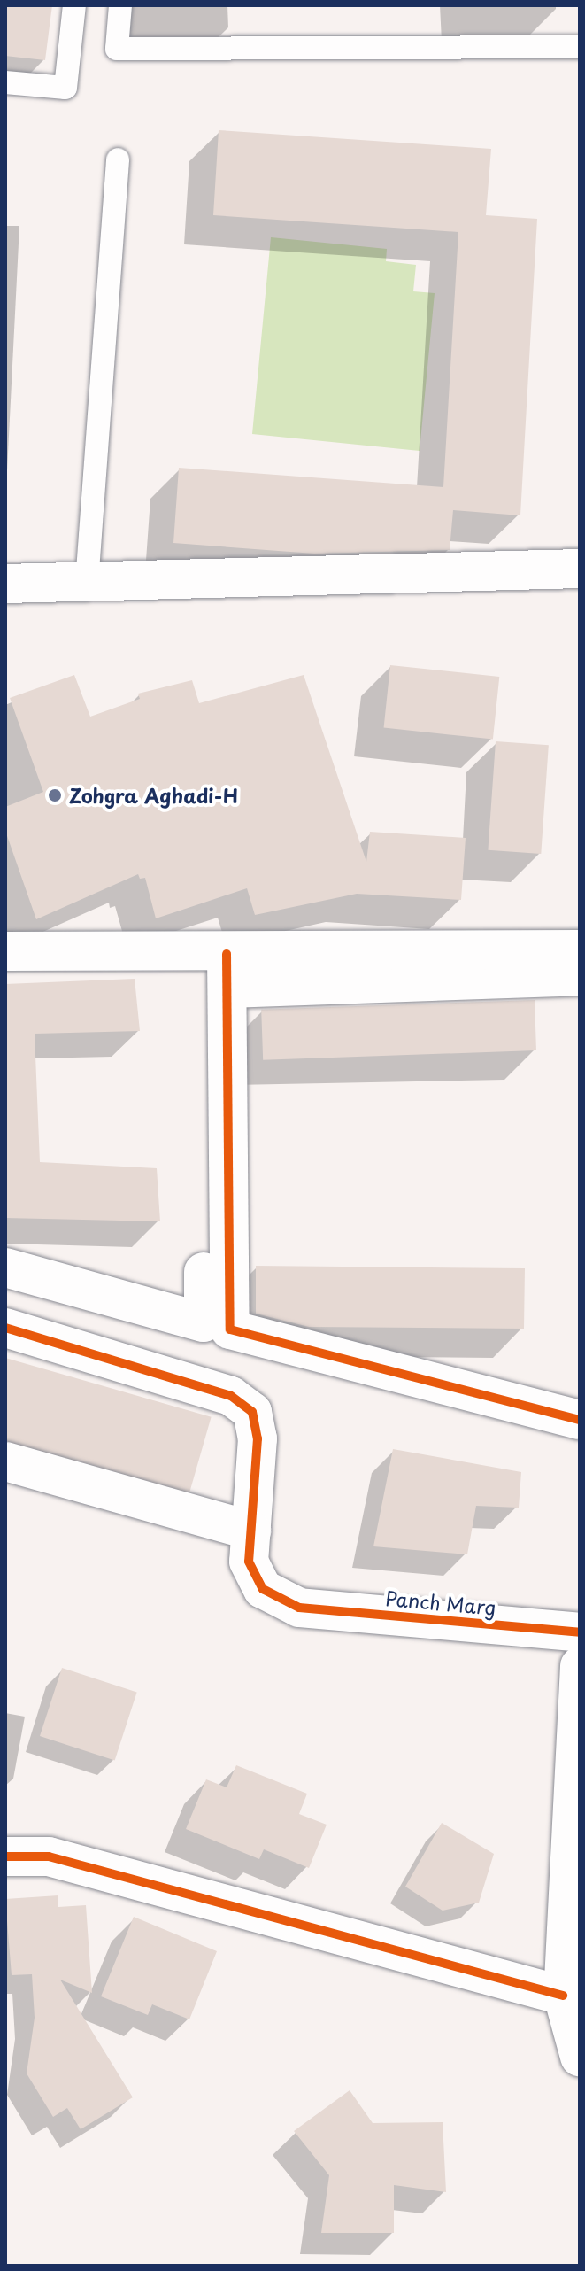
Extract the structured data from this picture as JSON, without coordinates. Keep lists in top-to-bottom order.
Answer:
{
  "streets": {
    "street": ["Panch Marg"]
  },
  "places": ["Zohgra Aghadi-H"]
}
